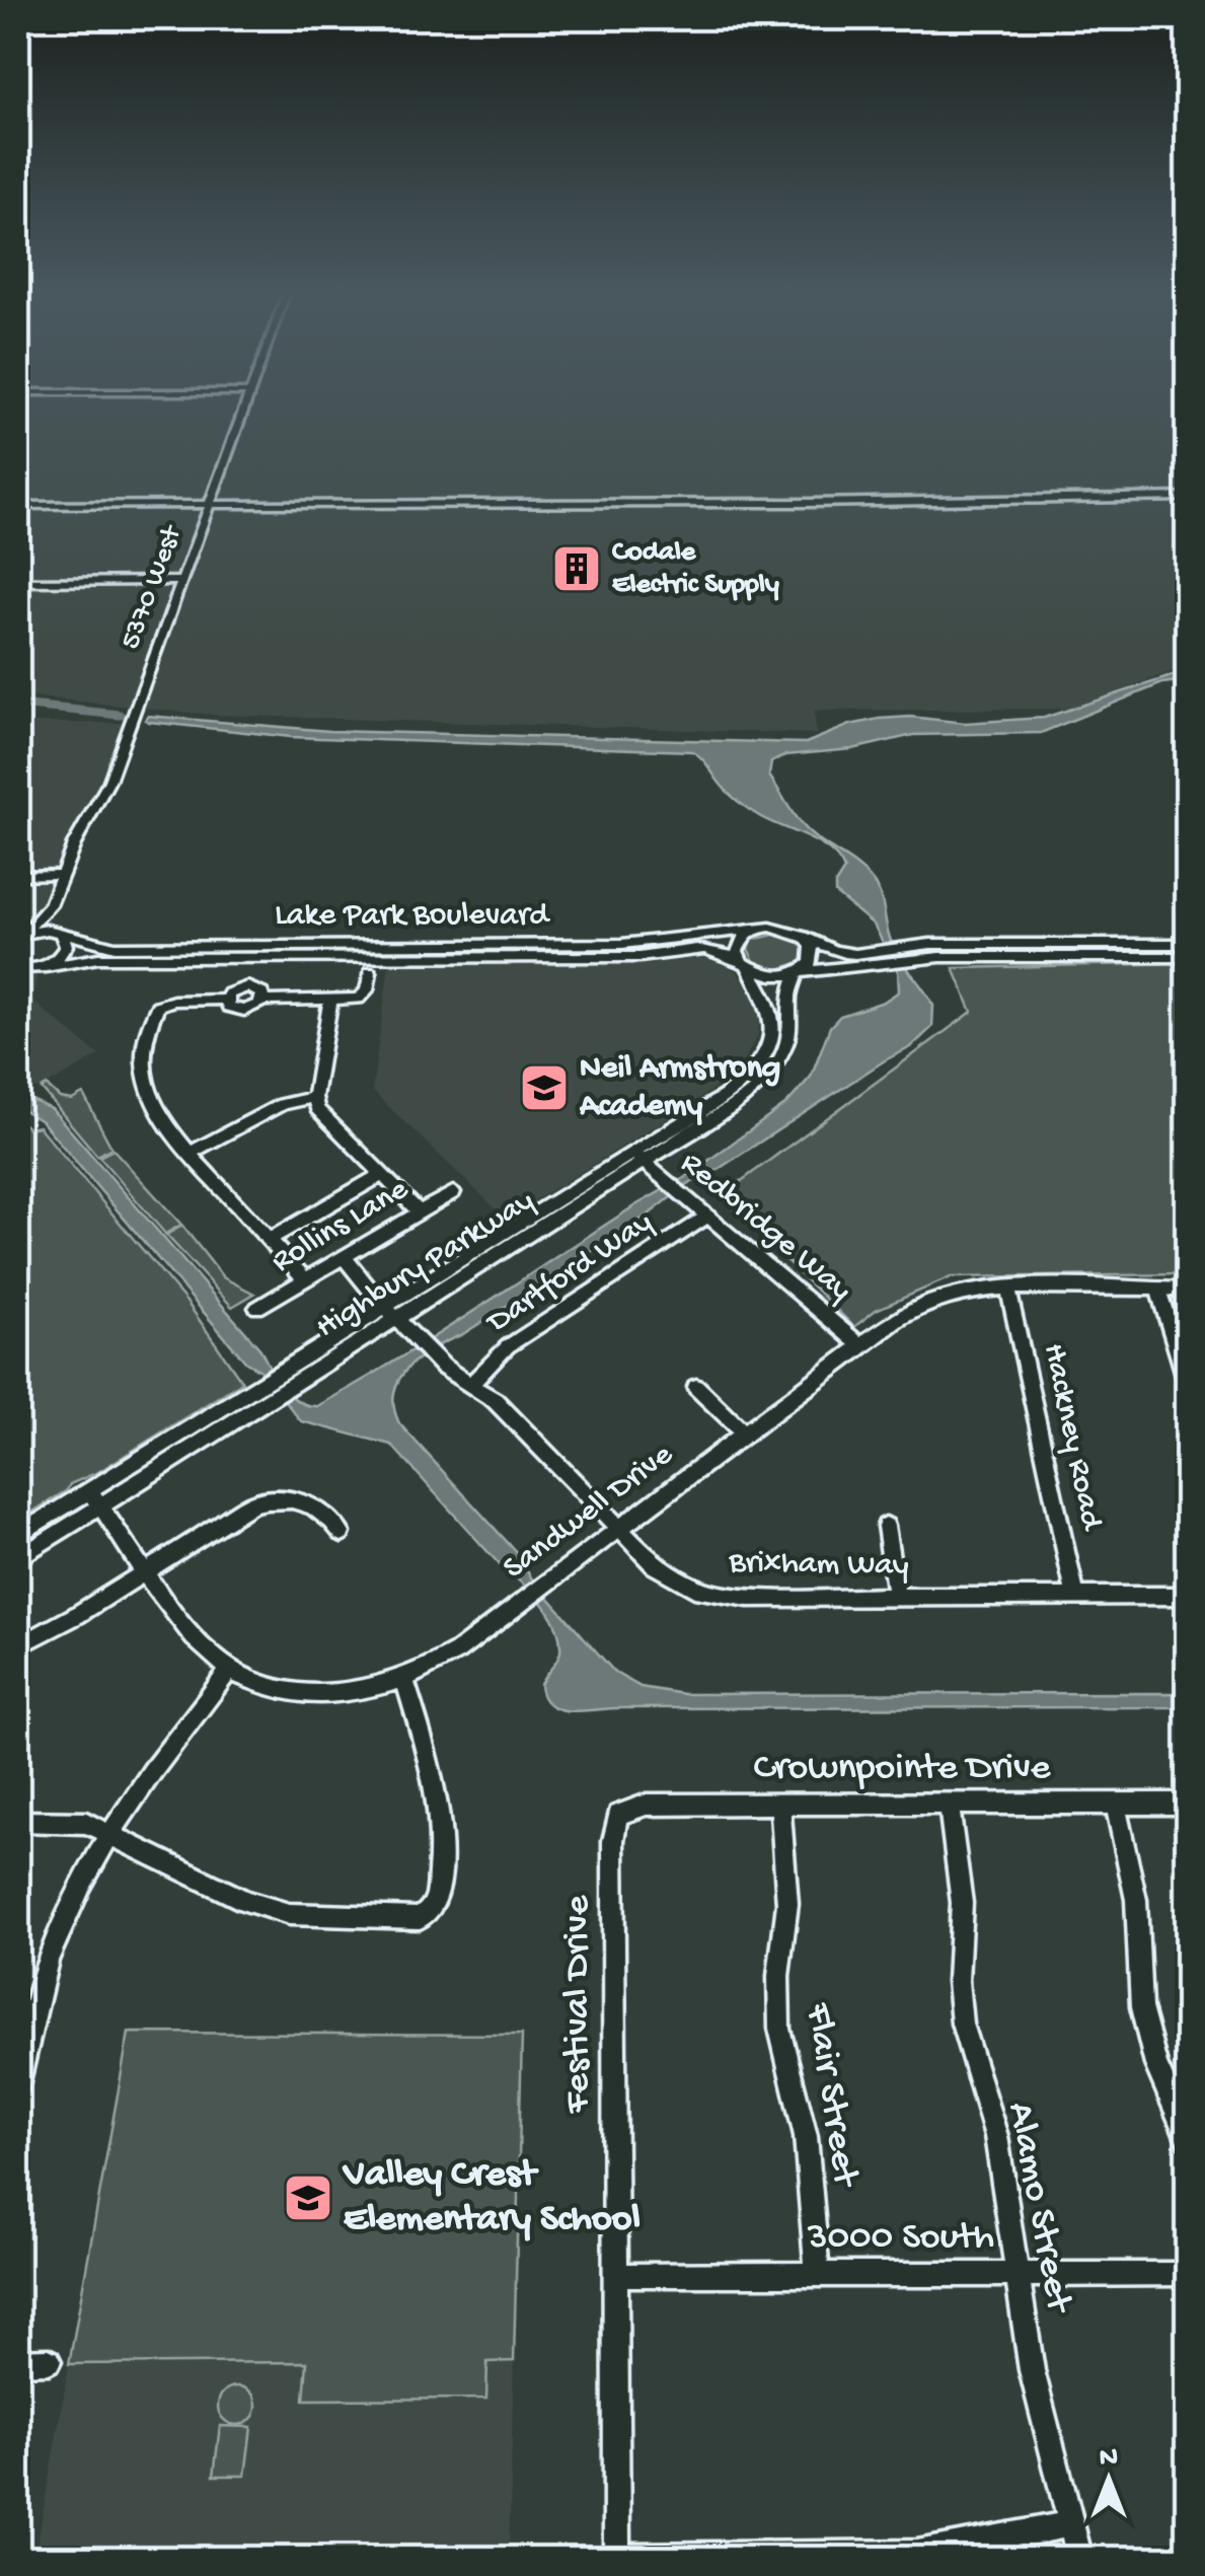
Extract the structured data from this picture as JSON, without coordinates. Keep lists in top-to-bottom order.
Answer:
{
  "streets": {
    "street": [
      "5370 West",
      "Lake Park Boulevard",
      "Rollins Lane",
      "Redbridge Way",
      "Highbury Parkway",
      "Dartford Way",
      "Hackney Road",
      "Sandwell Drive",
      "Brixham Way",
      "Crownpointe Drive",
      "Festival Drive",
      "Flair Street",
      "Alamo Street",
      "3000 South"
    ]
  },
  "crossings": [
    ["5370 West", "Lake Park Boulevard"],
    ["Lake Park Boulevard", "Highbury Parkway"],
    ["Rollins Lane", "Brixham Way"],
    ["Redbridge Way", "Highbury Parkway"],
    ["Redbridge Way", "Dartford Way"],
    ["Redbridge Way", "Sandwell Drive"],
    ["Highbury Parkway", "Sandwell Drive"],
    ["Highbury Parkway", "Brixham Way"],
    ["Dartford Way", "Brixham Way"],
    ["Hackney Road", "Sandwell Drive"],
    ["Hackney Road", "Brixham Way"],
    ["Sandwell Drive", "Brixham Way"],
    ["Crownpointe Drive", "Festival Drive"],
    ["Crownpointe Drive", "Flair Street"],
    ["Crownpointe Drive", "Alamo Street"],
    ["Festival Drive", "3000 South"],
    ["Flair Street", "3000 South"],
    ["Alamo Street", "3000 South"]
  ],
  "places": {
    "building": ["Codale Electric Supply"],
    "school or university": ["Neil Armstrong Academy", "Valley Crest Elementary School"]
  },
  "north": "top"
}
